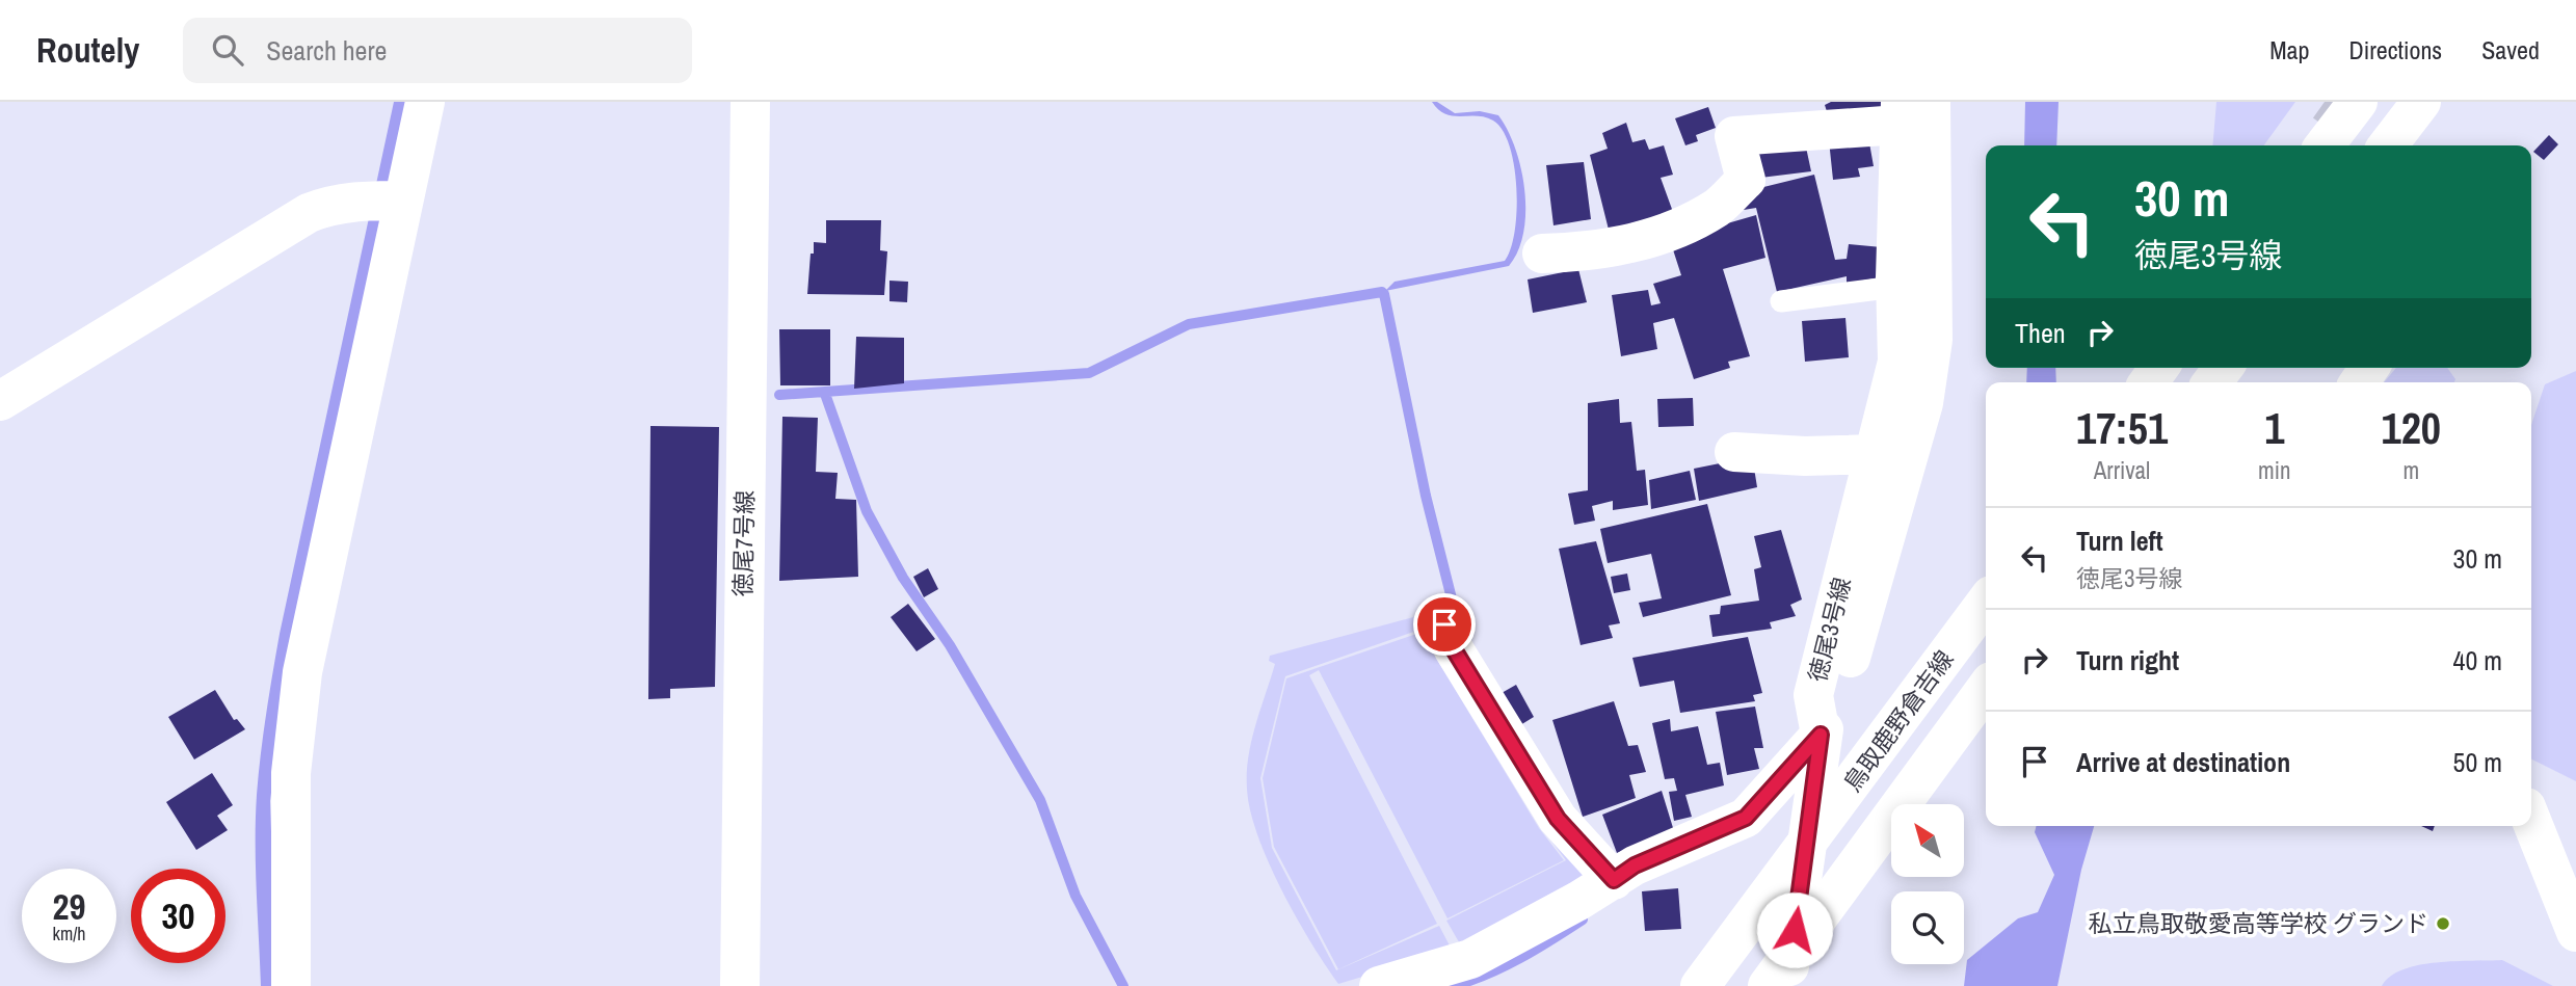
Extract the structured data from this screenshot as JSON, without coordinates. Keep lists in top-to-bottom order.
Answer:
{
  "streets": {
    "street": ["徳尾7号線", "徳尾3号線", "鳥取鹿野倉吉線"]
  },
  "places": ["私立鳥取敬愛高等学校 グランド"],
  "north": "top left",
  "page": {
    "header": "Routely",
    "search": "Search here",
    "nav": ["Map", "Directions", "Saved"],
    "turn": ["30 m", "徳尾3号線"],
    "then": "Then",
    "eta": [
      "17:51",
      "Arrival",
      "1",
      "min",
      "120",
      "m"
    ],
    "list": [
      {
        "name": "Turn left",
        "note": "徳尾3号線",
        "value": "30 m"
      },
      {
        "name": "Turn right",
        "value": "40 m"
      },
      {
        "name": "Arrive at destination",
        "value": "50 m"
      }
    ],
    "speed": "29 km/h",
    "limit": "30"
  }
}
